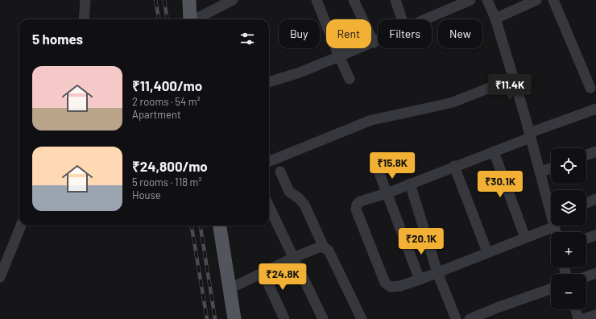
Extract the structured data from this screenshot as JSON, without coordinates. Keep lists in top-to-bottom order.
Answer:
{
  "page": {
    "chip": [
      "Buy",
      "Rent",
      "Filters",
      "New"
    ],
    "heading": "5 homes",
    "list": [
      {
        "name": "₹11,400/mo",
        "note": "2 rooms · 54 m² · Apartment"
      },
      {
        "name": "₹24,800/mo",
        "note": "5 rooms · 118 m² · House"
      }
    ],
    "price": [
      "₹11.4K",
      "₹15.8K",
      "₹30.1K",
      "₹20.1K",
      "₹24.8K"
    ],
    "map_buttons": ["+", "−"]
  }
}
